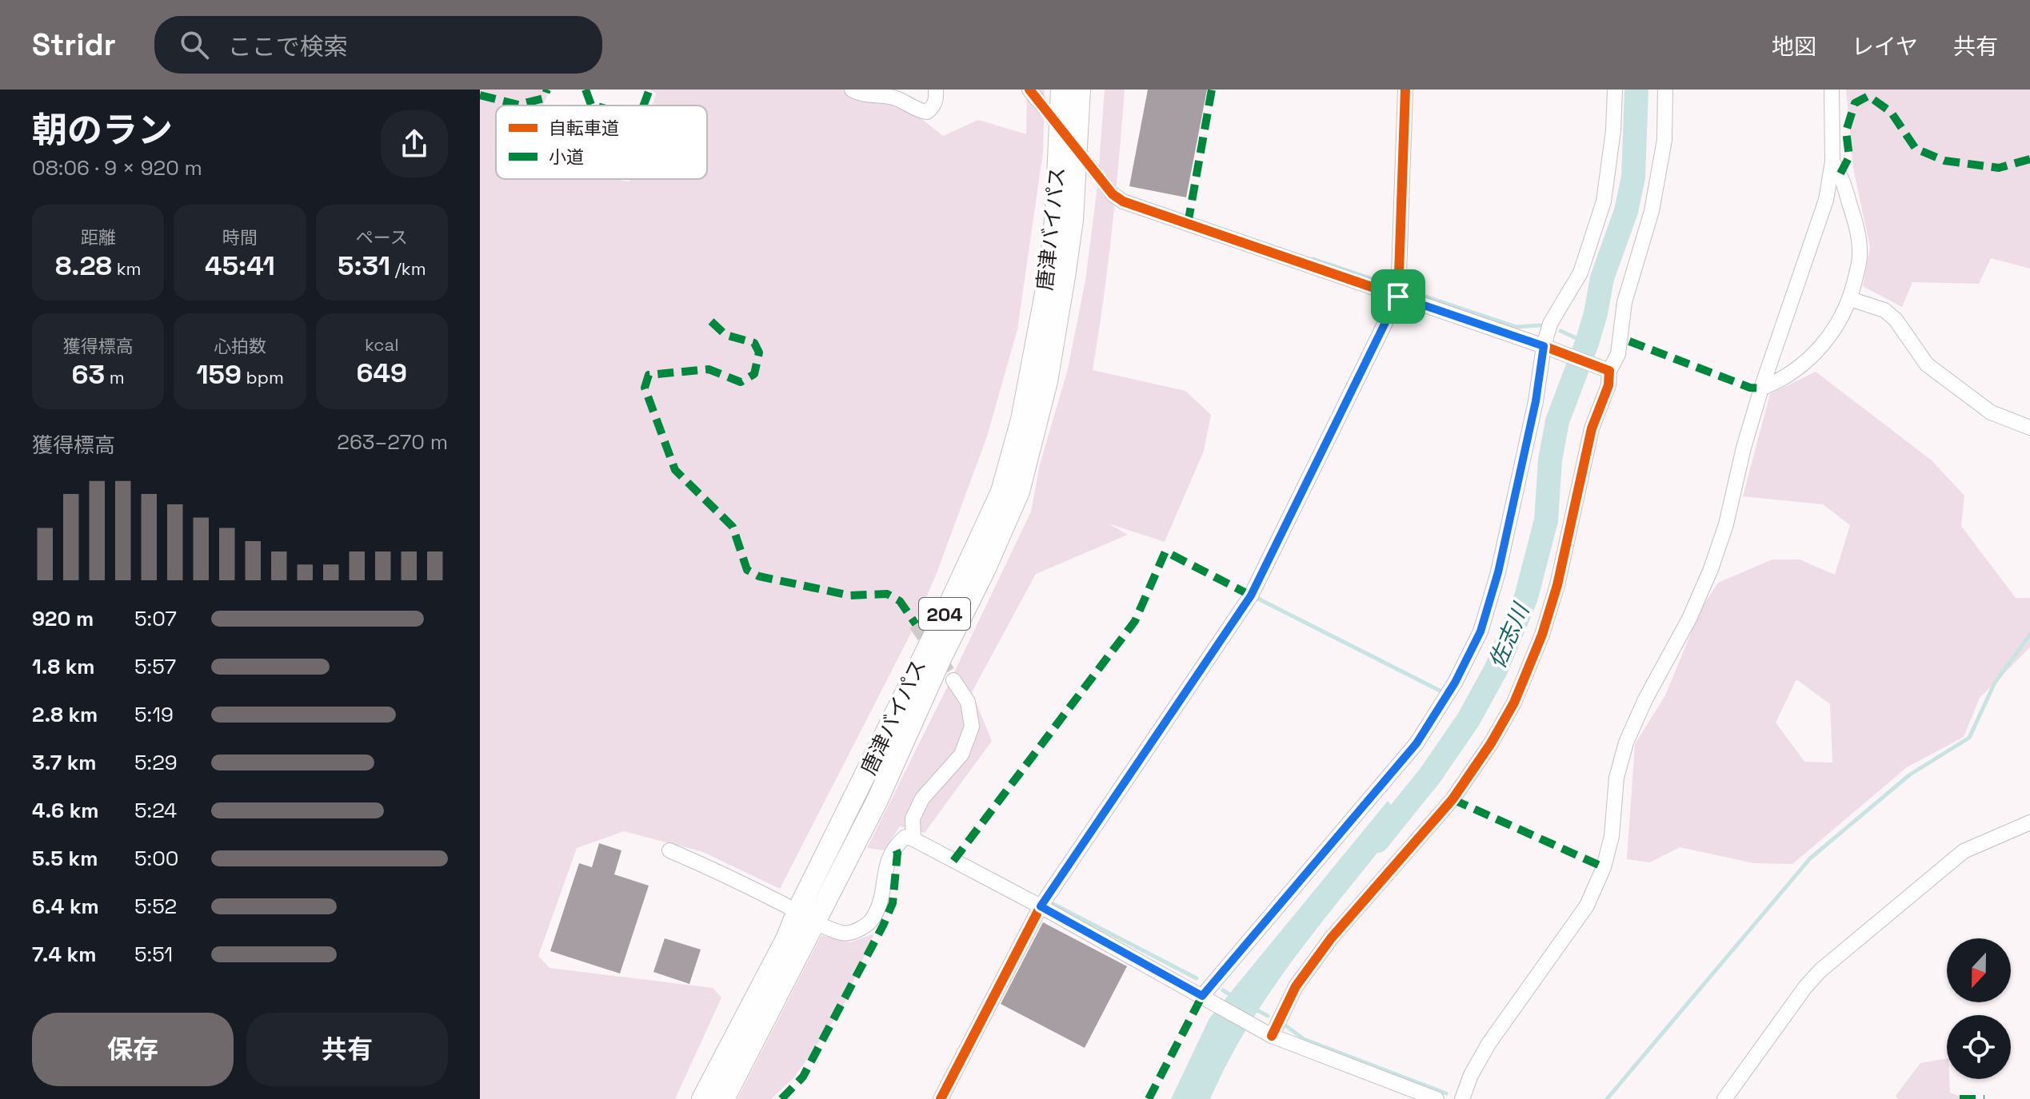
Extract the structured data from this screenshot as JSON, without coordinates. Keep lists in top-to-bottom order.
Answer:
{
  "streets": {
    "highway": ["唐津バイパス", "204"]
  },
  "water": ["佐志川"],
  "legend": ["自転車道", "小道"],
  "north": "bottom",
  "page": {
    "header": "Stridr",
    "search": "ここで検索",
    "nav": ["地図", "レイヤ", "共有"],
    "heading": ["朝のラン", "08:06 · 9 × 920 m"],
    "stats": [
      ["距離", "8.28 km"],
      ["時間", "45:41"],
      ["ペース", "5:31 /km"],
      ["獲得標高", "63 m"],
      ["心拍数", "159 bpm"],
      ["kcal", "649"]
    ],
    "chart": ["獲得標高", "263–270 m"],
    "list": [
      {
        "name": "920 m",
        "note": "5:07"
      },
      {
        "name": "1.8 km",
        "note": "5:57"
      },
      {
        "name": "2.8 km",
        "note": "5:19"
      },
      {
        "name": "3.7 km",
        "note": "5:29"
      },
      {
        "name": "4.6 km",
        "note": "5:24"
      },
      {
        "name": "5.5 km",
        "note": "5:00"
      },
      {
        "name": "6.4 km",
        "note": "5:52"
      },
      {
        "name": "7.4 km",
        "note": "5:51"
      }
    ],
    "buttons": ["保存", "共有"]
  }
}
